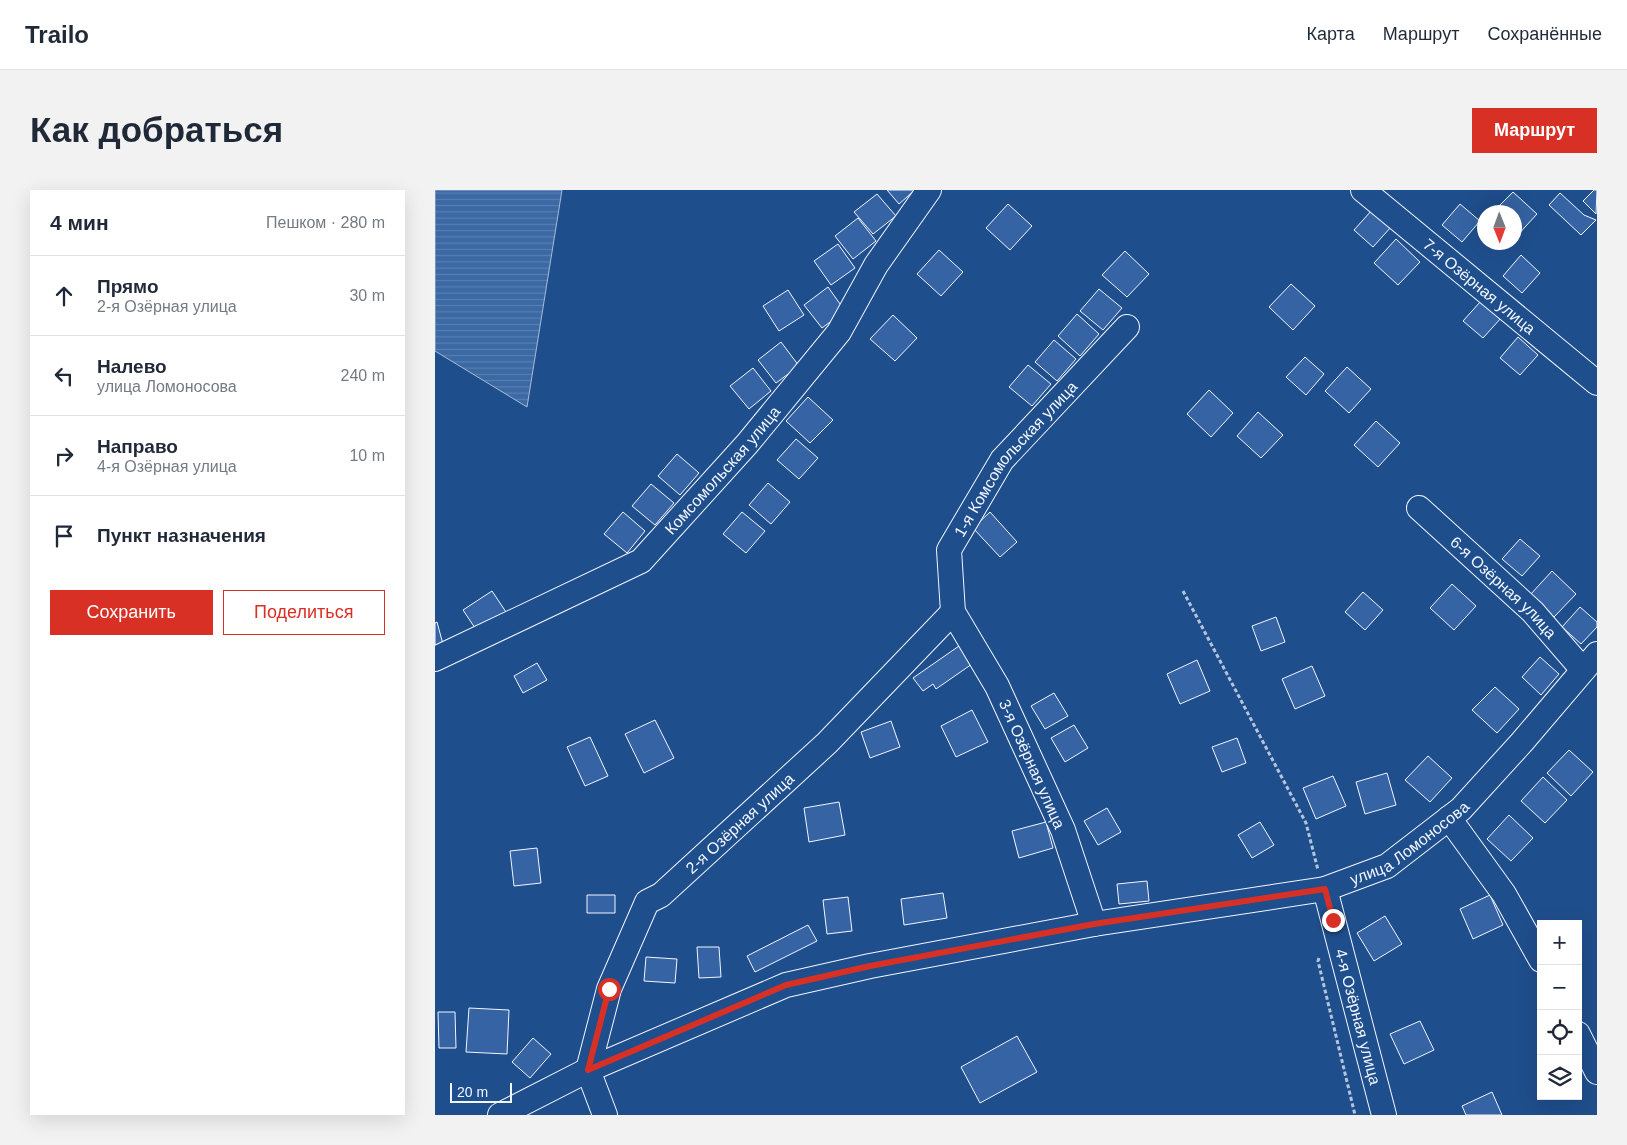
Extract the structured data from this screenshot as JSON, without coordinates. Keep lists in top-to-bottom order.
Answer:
{
  "streets": {
    "street": [
      "7-я Озёрная улица",
      "1-я Комсомольская улица",
      "Комсомольская улица",
      "6-я Озёрная улица",
      "3-я Озёрная улица",
      "2-я Озёрная улица",
      "улица Ломоносова",
      "4-я Озёрная улица"
    ]
  },
  "crossings": [
    ["1-я Комсомольская улица", "3-я Озёрная улица"],
    ["1-я Комсомольская улица", "2-я Озёрная улица"],
    ["6-я Озёрная улица", "улица Ломоносова"],
    ["3-я Озёрная улица", "2-я Озёрная улица"],
    ["3-я Озёрная улица", "улица Ломоносова"],
    ["2-я Озёрная улица", "улица Ломоносова"],
    ["улица Ломоносова", "4-я Озёрная улица"]
  ],
  "scale_bar": "20 m",
  "north": "bottom",
  "page": {
    "header": "Trailo",
    "nav": ["Карта", "Маршрут", "Сохранённые"],
    "buttons": [
      "Маршрут",
      ["Сохранить", "Поделиться"]
    ],
    "title": "Как добраться",
    "heading": ["4 мин", "Пешком · 280 m"],
    "list": [
      ["Прямо", "2-я Озёрная улица", "30 m"],
      ["Налево", "улица Ломоносова", "240 m"],
      ["Направо", "4-я Озёрная улица", "10 m"],
      "Пункт назначения"
    ],
    "map_buttons": ["+", "−"],
    "scale": "20 m"
  }
}
